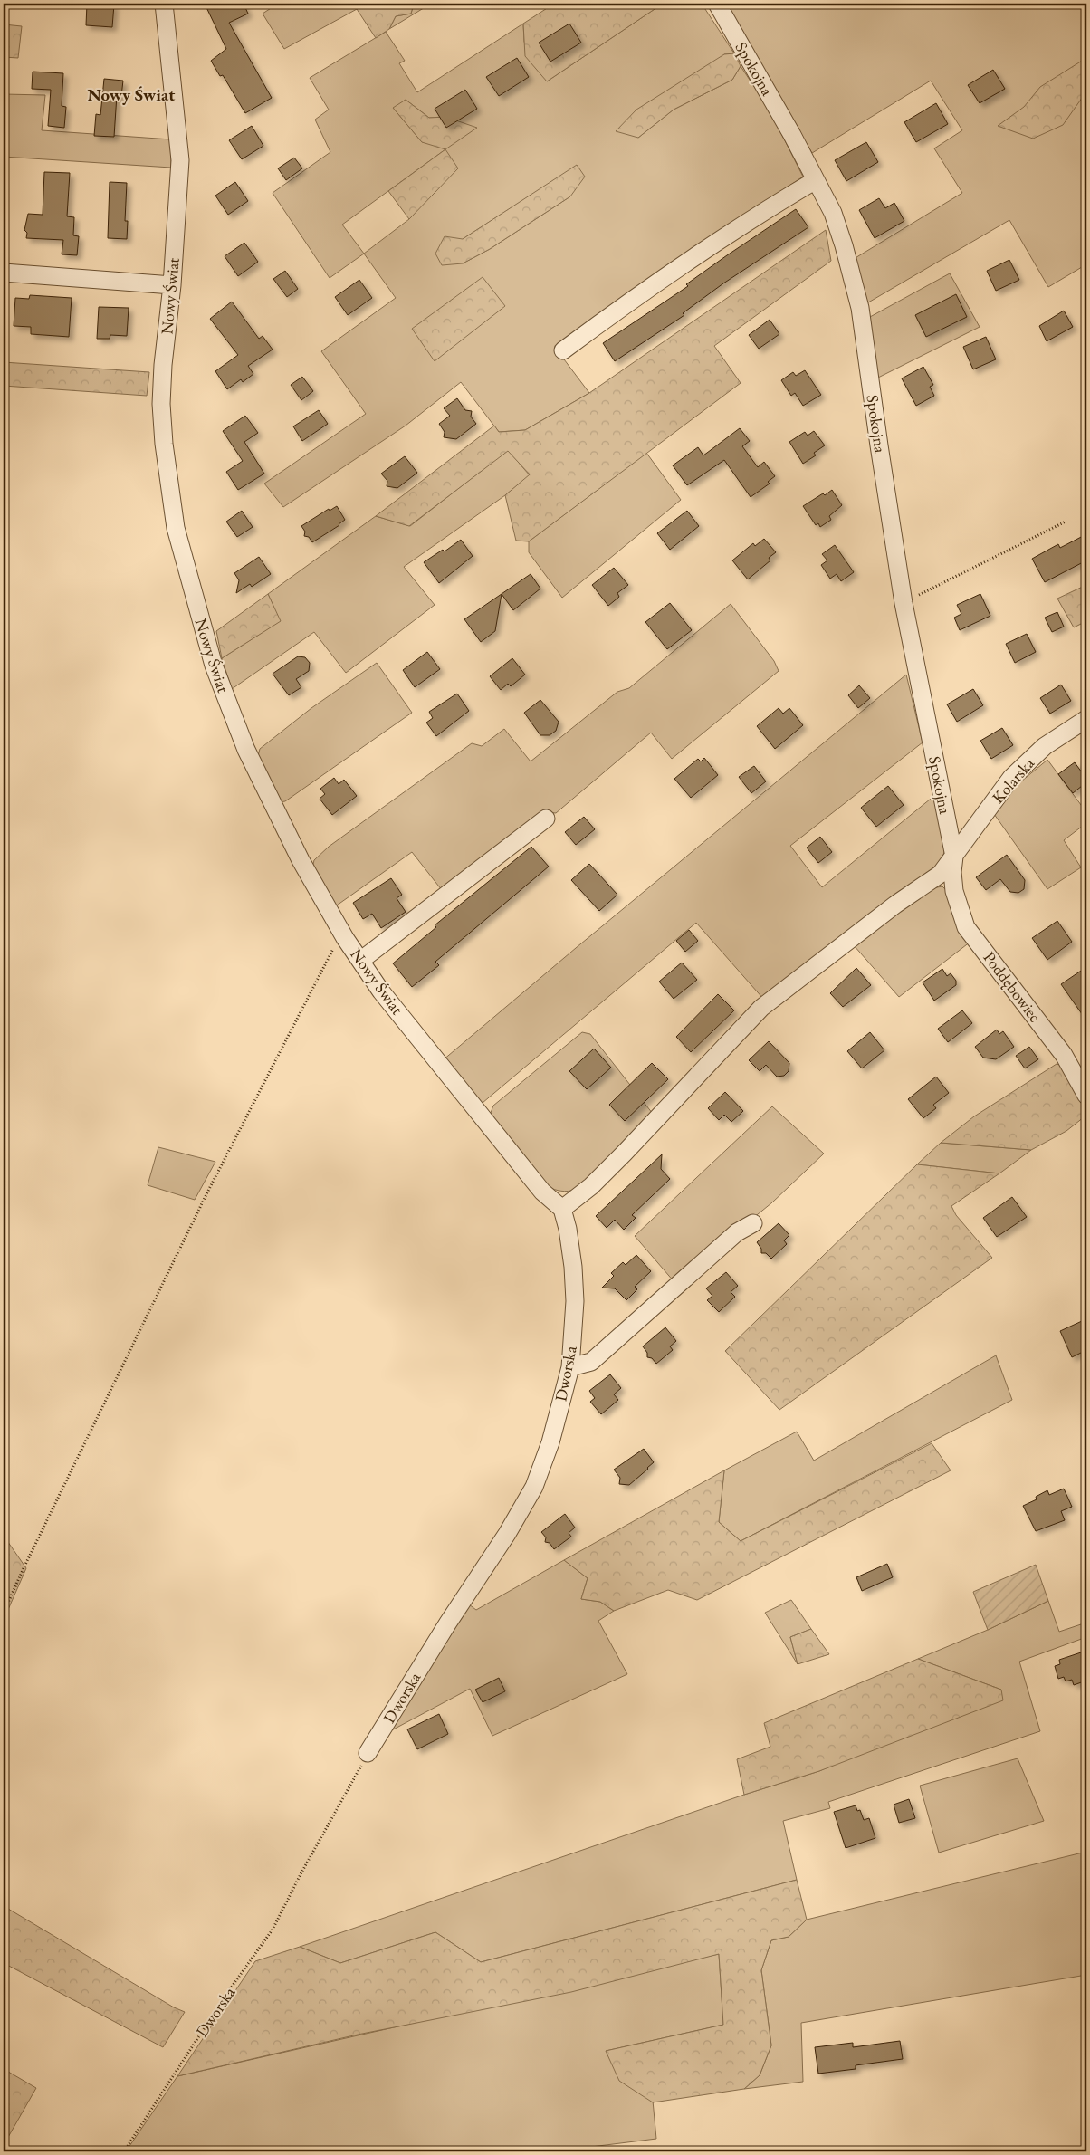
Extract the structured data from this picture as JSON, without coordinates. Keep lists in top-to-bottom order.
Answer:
{
  "streets": {
    "street": [
      "Spokojna",
      "Nowy Świat",
      "Kolarska",
      "Poddębowiec",
      "Dworska"
    ]
  },
  "crossings": [
    ["Spokojna", "Kolarska"],
    ["Spokojna", "Poddębowiec"],
    ["Nowy Świat", "Kolarska"],
    ["Nowy Świat", "Dworska"],
    ["Kolarska", "Poddębowiec"],
    ["Kolarska", "Dworska"]
  ],
  "districts": ["Nowy Świat"]
}
